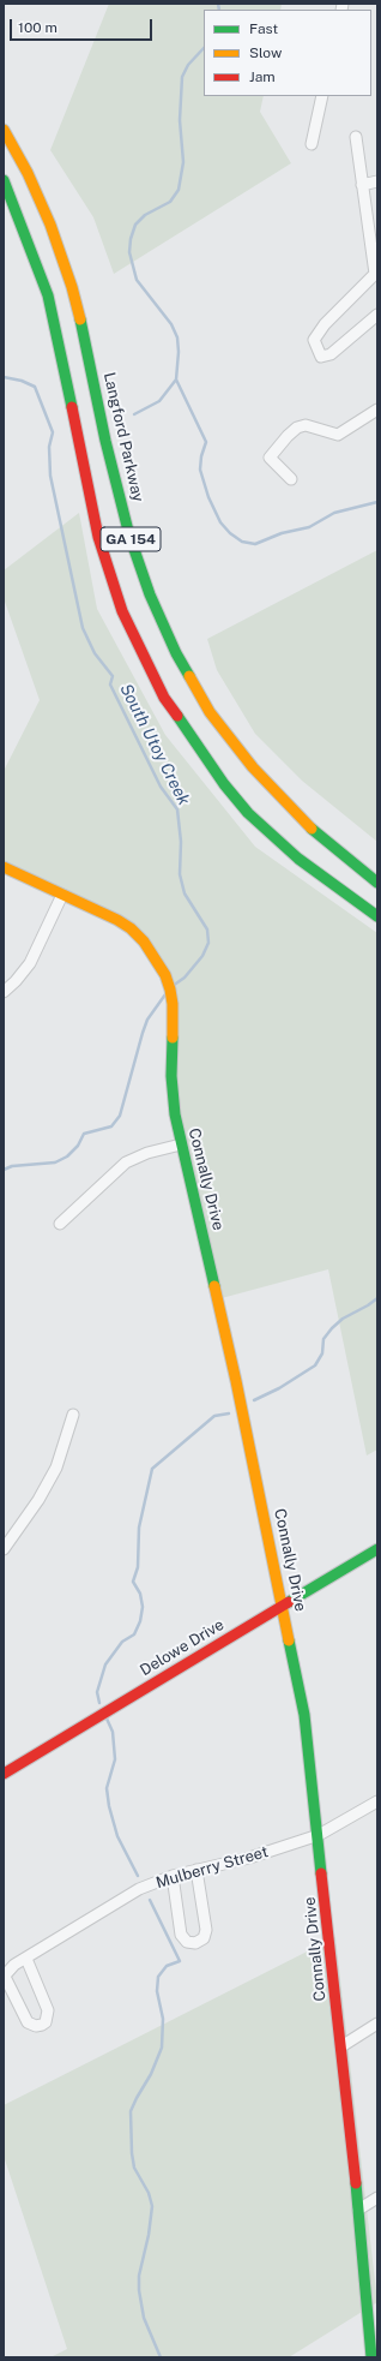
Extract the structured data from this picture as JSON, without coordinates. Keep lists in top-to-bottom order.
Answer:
{
  "streets": {
    "main road": [
      "Langford Parkway",
      "GA 154",
      "Connally Drive",
      "Delowe Drive"
    ],
    "street": ["Mulberry Street"]
  },
  "crossings": [
    ["Connally Drive", "Delowe Drive"],
    ["Connally Drive", "Mulberry Street"]
  ],
  "water": ["South Utoy Creek"],
  "legend": ["Fast", "Slow", "Jam"],
  "scale_bar": "100 m"
}
